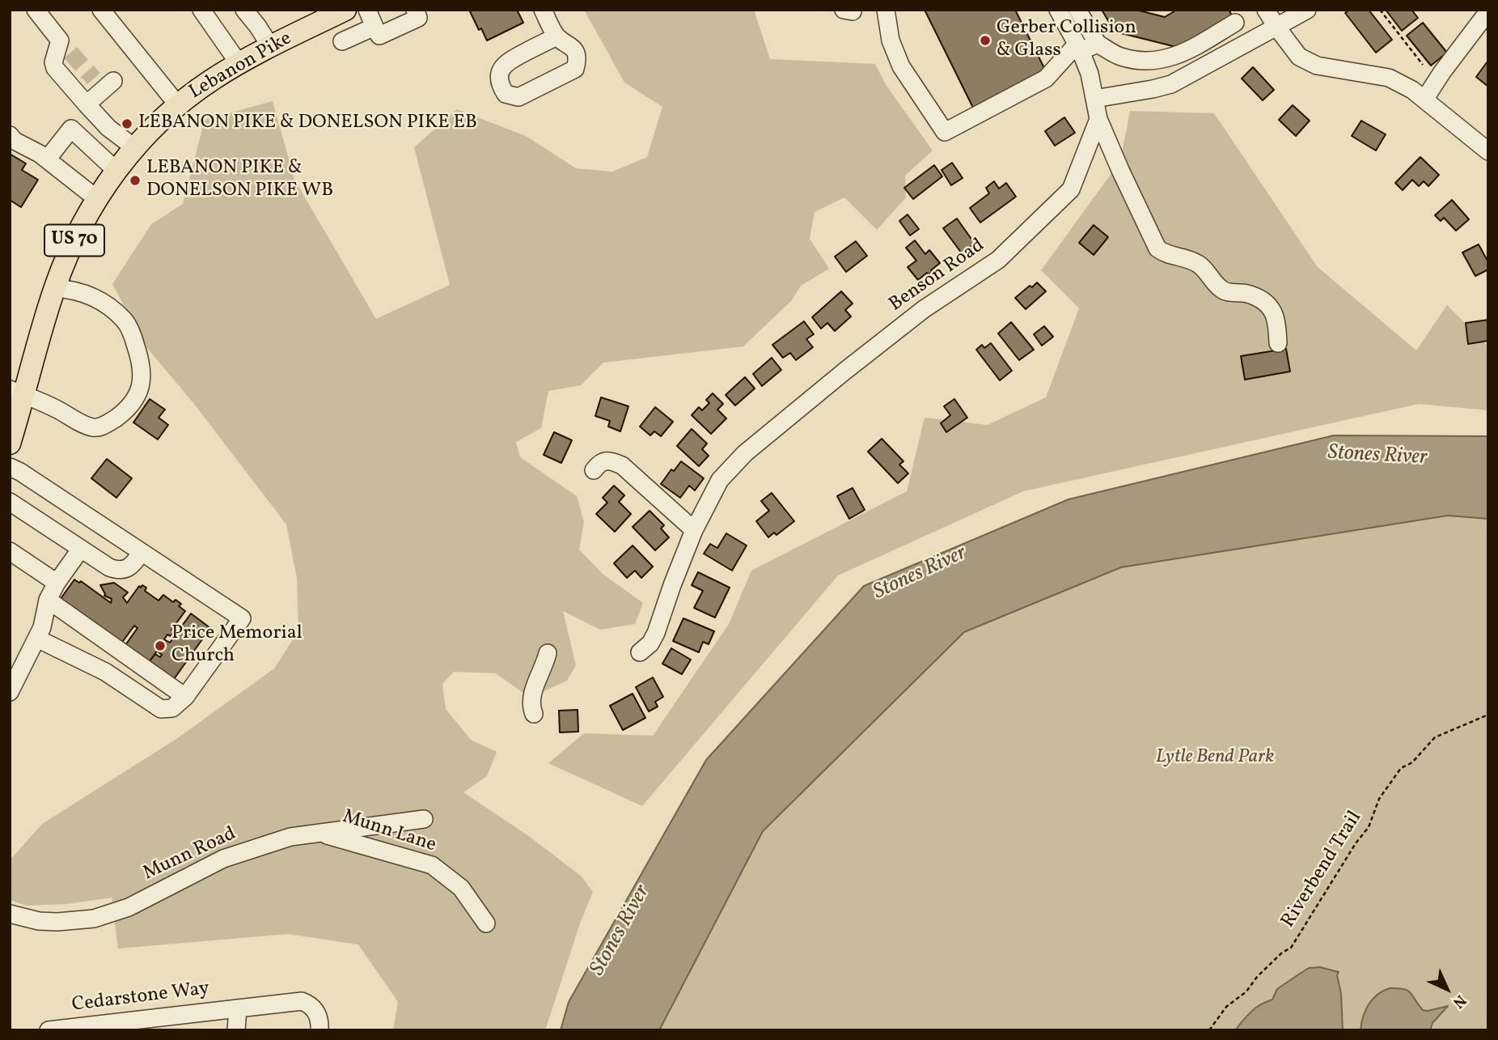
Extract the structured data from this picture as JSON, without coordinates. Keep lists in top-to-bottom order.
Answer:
{
  "streets": {
    "main road": ["Lebanon Pike", "US 70"],
    "street": [
      "Benson Road",
      "Munn Lane",
      "Munn Road",
      "Cedarstone Way"
    ],
    "path": ["Riverbend Trail"]
  },
  "crossings": [
    ["Munn Lane", "Munn Road"]
  ],
  "water": ["Stones River"],
  "parks": ["Lytle Bend Park"],
  "places": [
    "Gerber Collision & Glass",
    "LEBANON PIKE & DONELSON PIKE EB",
    "LEBANON PIKE & DONELSON PIKE WB",
    "Price Memorial Church"
  ],
  "north": "bottom right"
}
